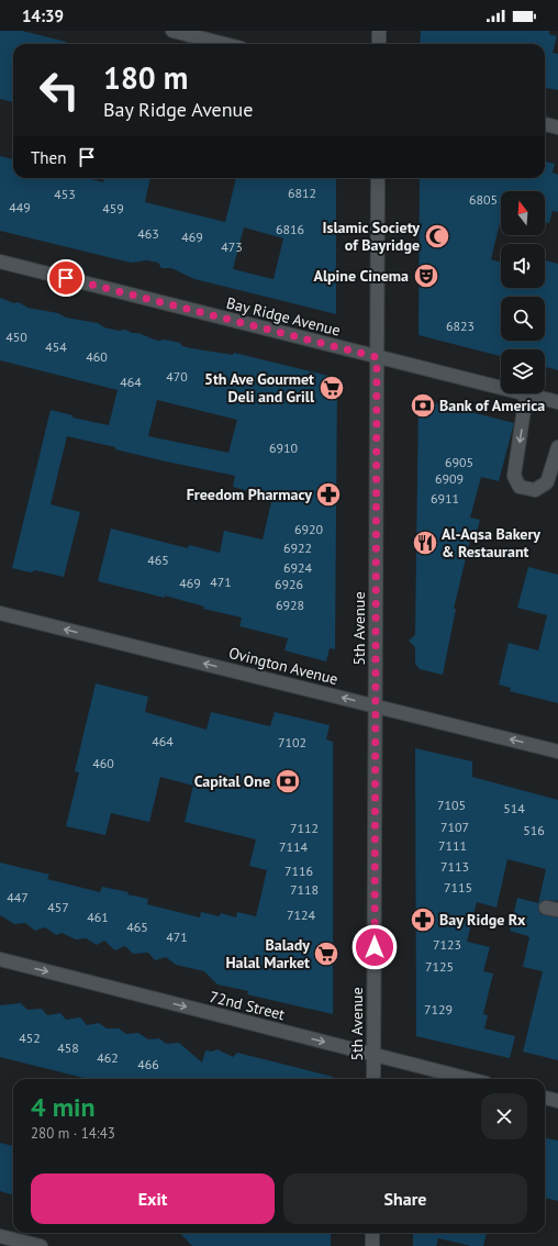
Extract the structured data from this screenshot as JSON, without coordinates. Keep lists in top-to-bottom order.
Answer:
{
  "streets": {
    "street": [
      "Bay Ridge Avenue",
      "5th Avenue",
      "Ovington Avenue",
      "72nd Street"
    ]
  },
  "crossings": [
    ["Bay Ridge Avenue", "5th Avenue"],
    ["5th Avenue", "Ovington Avenue"],
    ["5th Avenue", "72nd Street"]
  ],
  "one_way": ["Ovington Avenue", "72nd Street"],
  "places": {
    "mosque": ["Islamic Society of Bayridge"],
    "theatre": ["Alpine Cinema"],
    "supermarket": ["5th Ave Gourmet Deli and Grill", "Balady Halal Market"],
    "bank": ["Bank of America", "Capital One"],
    "pharmacy": ["Freedom Pharmacy", "Bay Ridge Rx"],
    "restaurant": ["Al-Aqsa Bakery & Restaurant"]
  },
  "house_numbers": [
    "6812",
    "453",
    "6805",
    "449",
    "459",
    "6816",
    "463",
    "469",
    "473",
    "6823",
    "450",
    "454",
    "460",
    "470",
    "464",
    "6910",
    "6905",
    "6909",
    "6911",
    "6920",
    "6922",
    "465",
    "6924",
    "471",
    "469",
    "6926",
    "6928",
    "464",
    "7102",
    "460",
    "7105",
    "514",
    "7107",
    "7112",
    "516",
    "7111",
    "7114",
    "7113",
    "7116",
    "7115",
    "7118",
    "447",
    "457",
    "7124",
    "461",
    "465",
    "471",
    "7123",
    "7125",
    "7129",
    "452",
    "458",
    "462",
    "466"
  ],
  "north": "top",
  "page": {
    "status": "14:39",
    "turn": ["180 m", "Bay Ridge Avenue"],
    "then": "Then",
    "heading": ["4 min", "280 m · 14:43"],
    "buttons": ["Exit", "Share"]
  }
}
